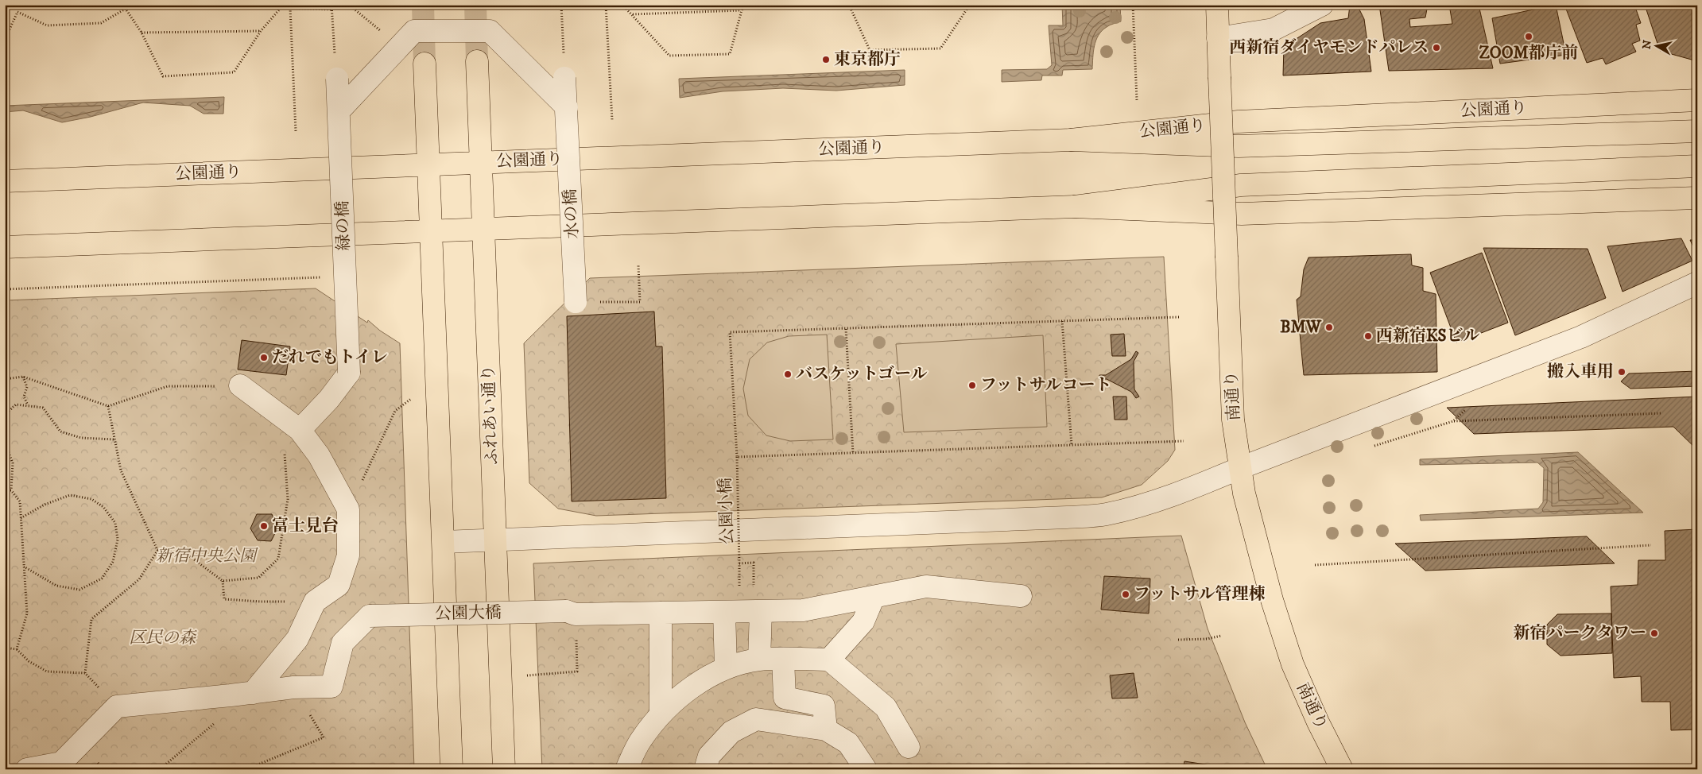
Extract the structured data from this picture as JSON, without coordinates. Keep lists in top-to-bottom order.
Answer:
{
  "streets": {
    "main road": ["公園通り", "南通り", "ふれあい通り"],
    "street": ["水の橋", "緑の橋", "公園大橋"],
    "path": ["公園小橋"]
  },
  "crossings": [
    ["公園通り", "ふれあい通り"]
  ],
  "parks": ["新宿中央公園", "区民の森"],
  "places": [
    "ZOOM都庁前",
    "西新宿ダイヤモンドパレス",
    "東京都庁",
    "BMW",
    "西新宿KSビル",
    "だれでもトイレ",
    "搬入車用",
    "バスケットゴール",
    "フットサルコート",
    "富士見台",
    "フットサル管理棟",
    "新宿パークタワー"
  ],
  "north": "left"
}
